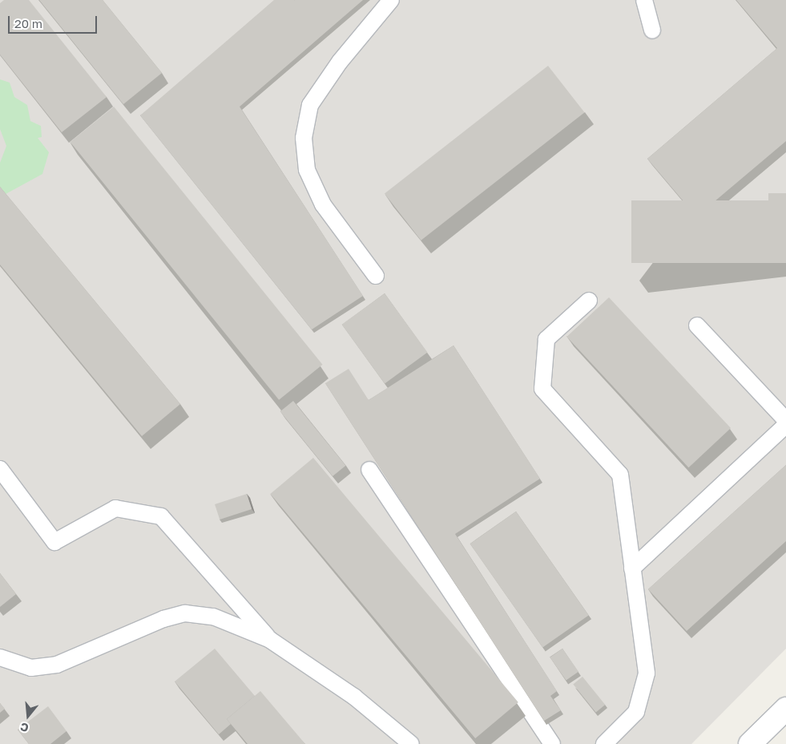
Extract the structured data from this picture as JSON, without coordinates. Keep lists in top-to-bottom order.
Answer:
{
  "scale_bar": "20 m",
  "north": "bottom"
}
